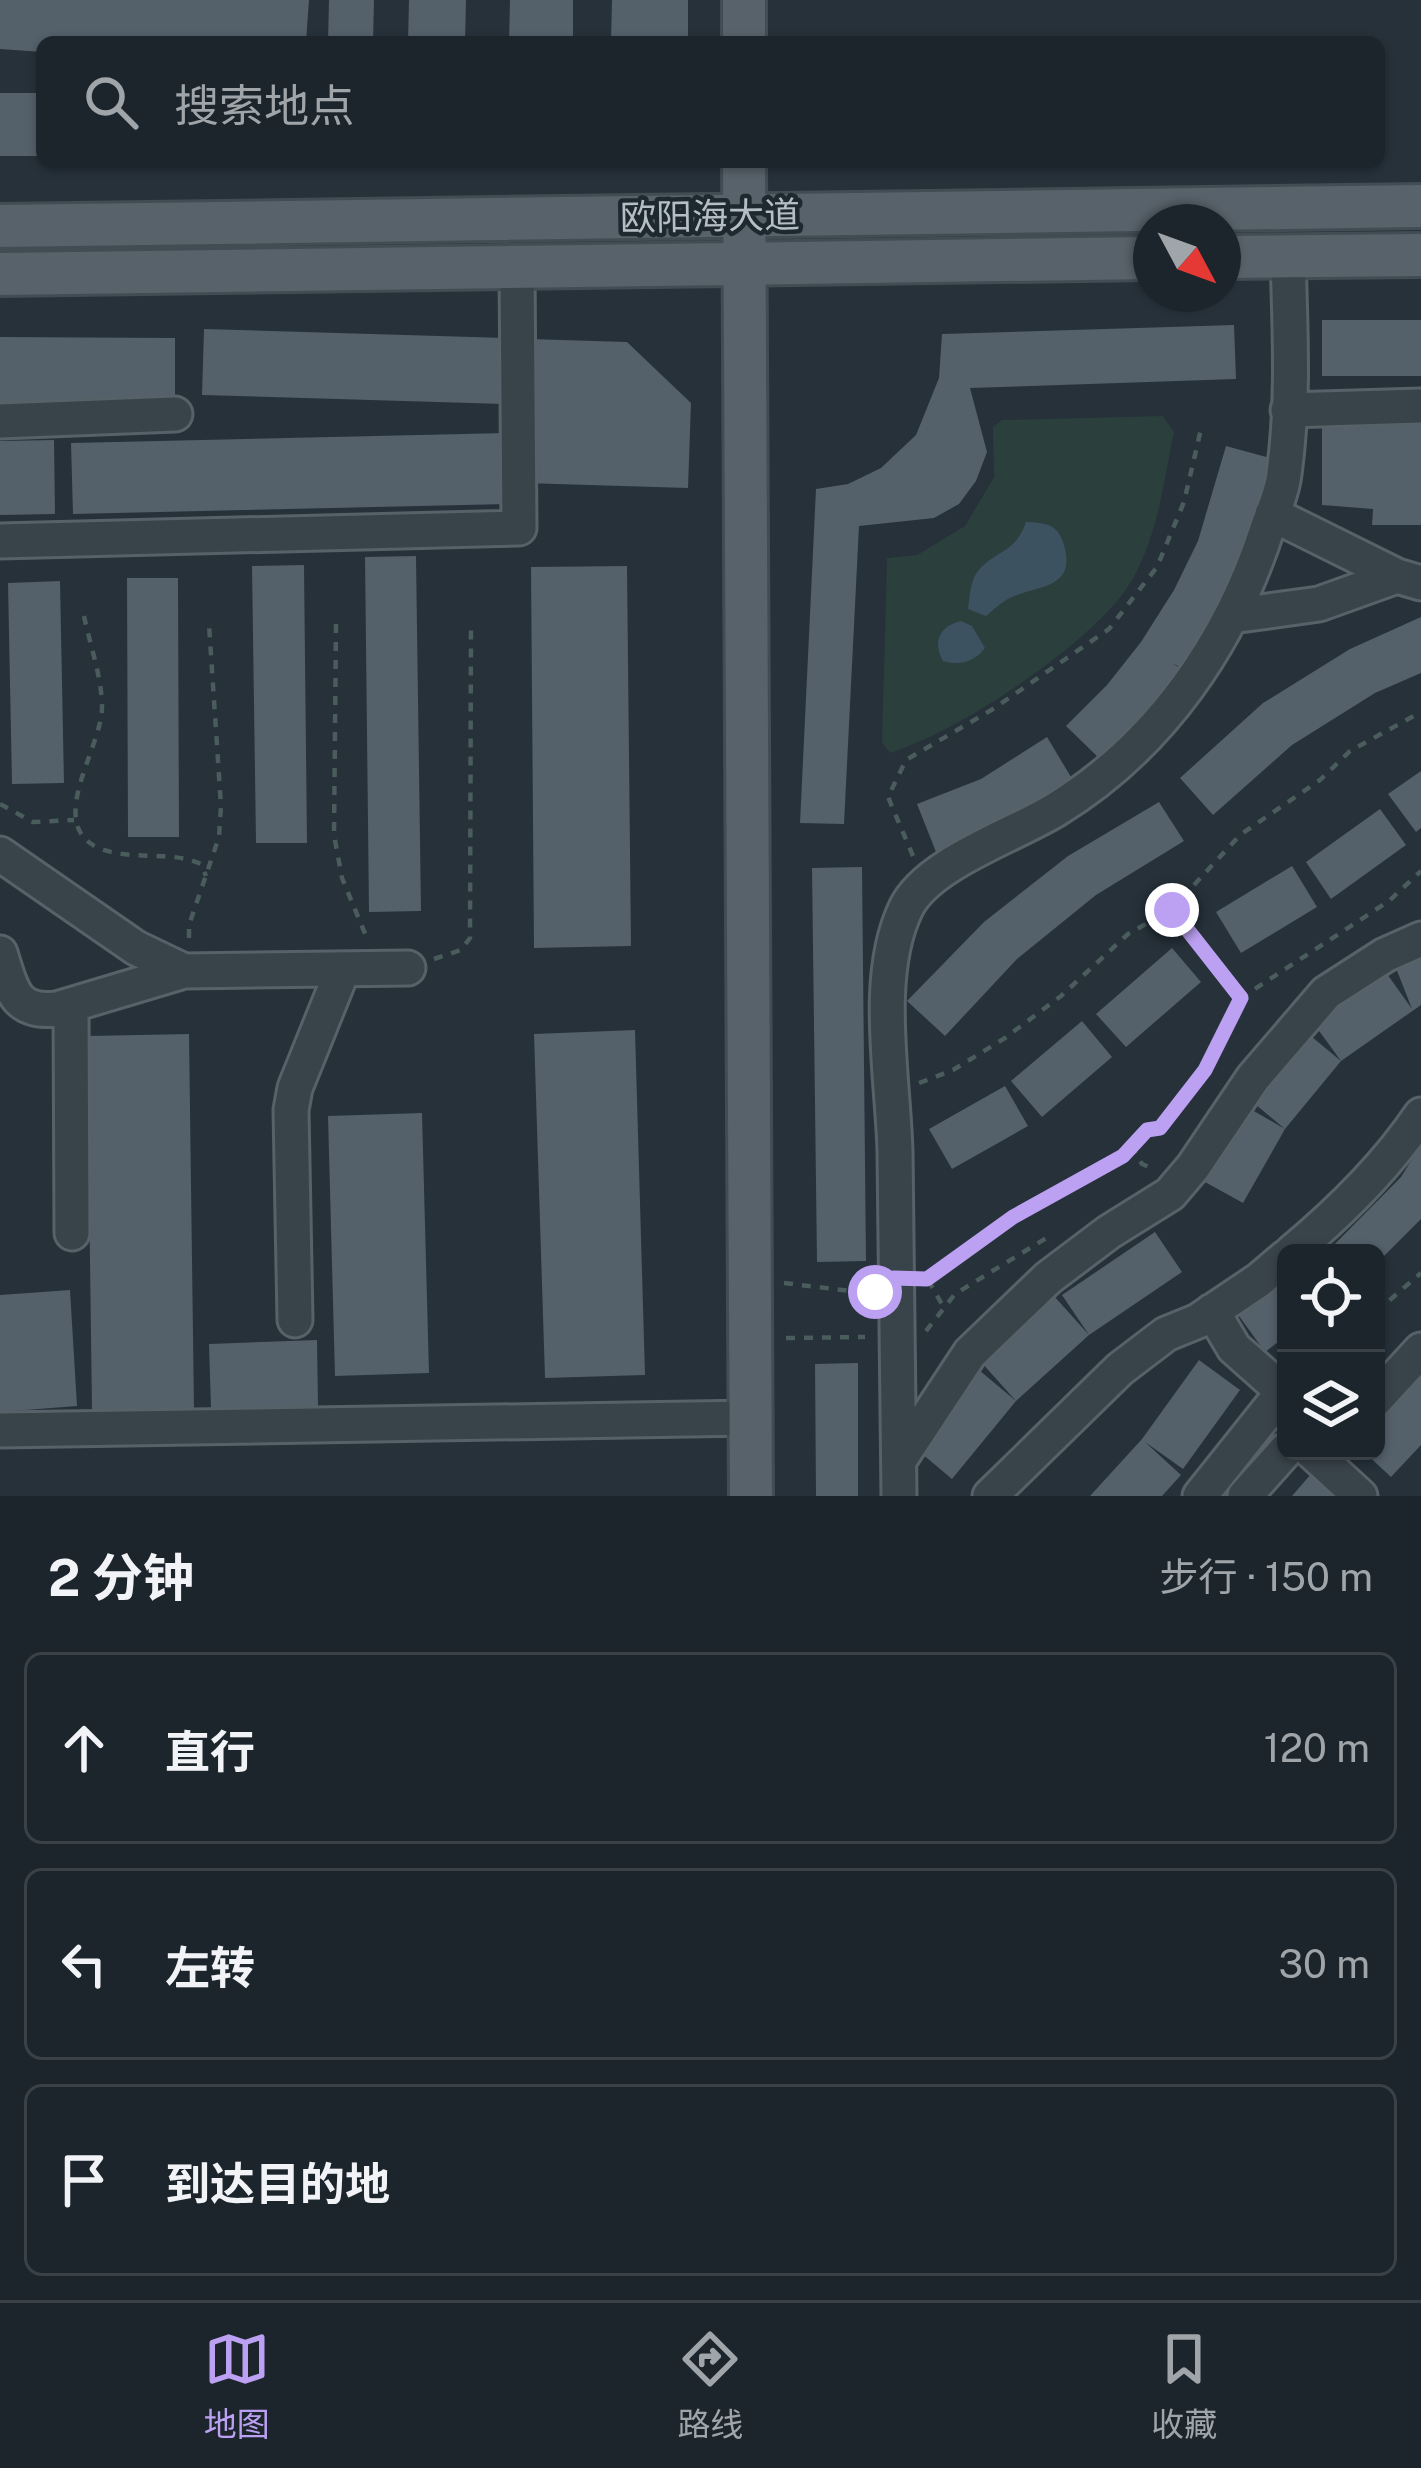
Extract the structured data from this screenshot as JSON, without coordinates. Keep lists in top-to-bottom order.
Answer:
{
  "streets": {
    "main road": ["欧阳海大道"]
  },
  "north": "bottom right",
  "page": {
    "search": "搜索地点",
    "heading": ["2 分钟", "步行 · 150 m"],
    "list": [
      ["直行", "120 m"],
      ["左转", "30 m"],
      "到达目的地"
    ],
    "nav": ["地图", "路线", "收藏"]
  }
}
